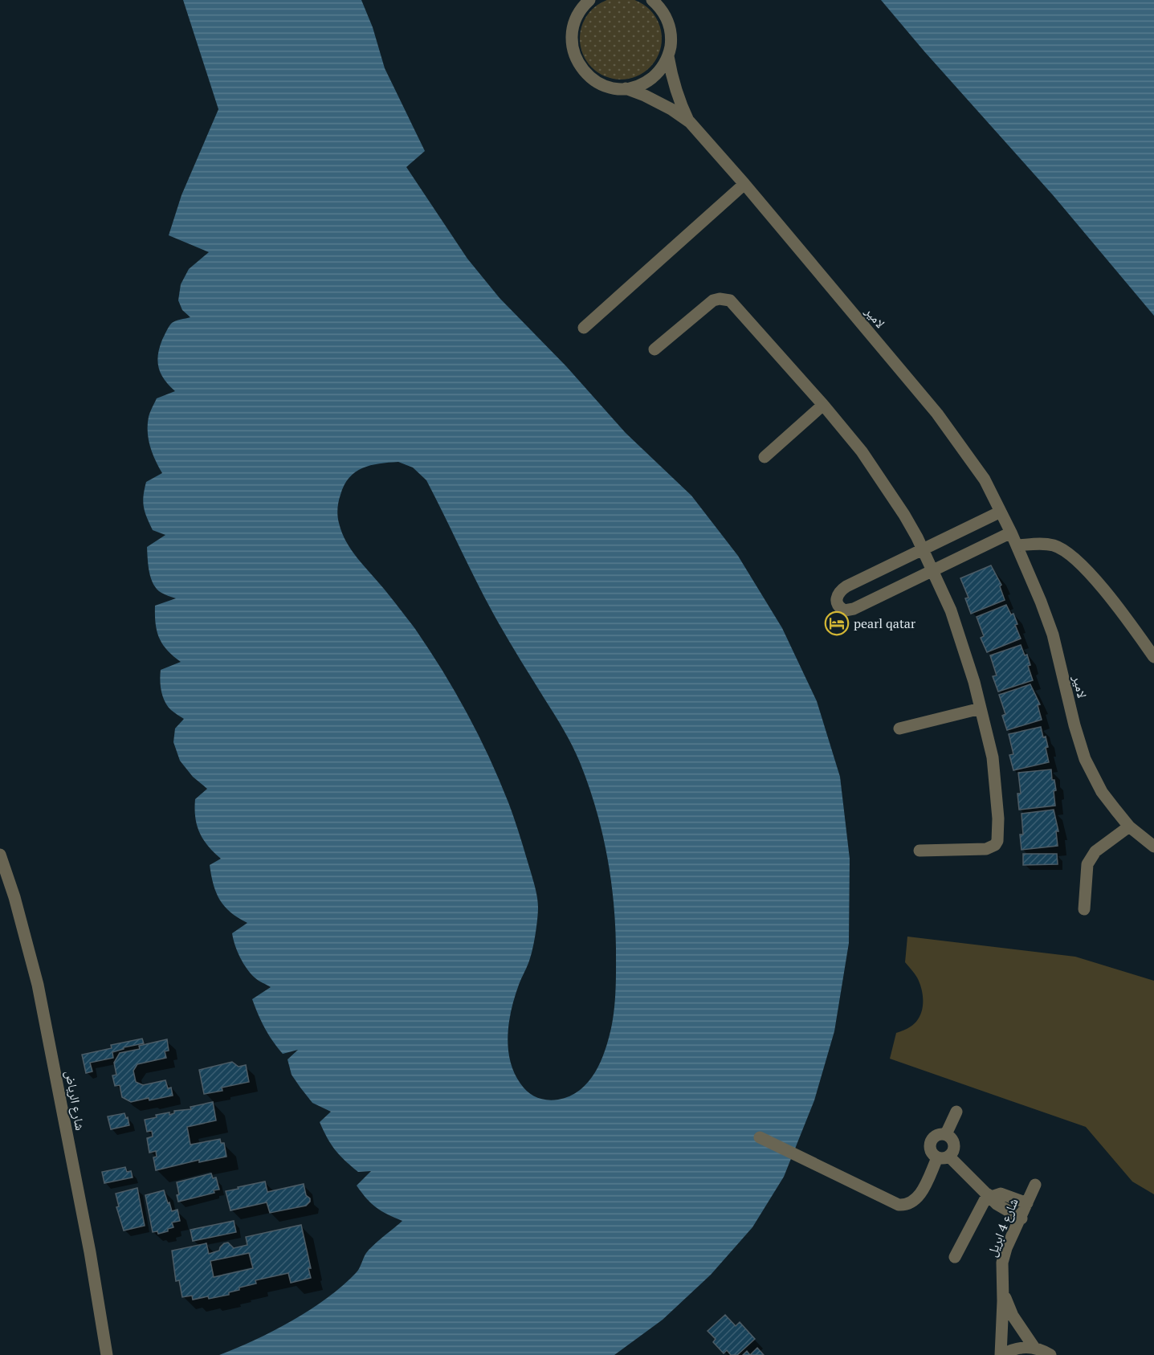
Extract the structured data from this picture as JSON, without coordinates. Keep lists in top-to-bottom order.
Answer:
{
  "streets": {
    "street": ["لامير", "شارع الرياض", "شارع 4 ابريل"]
  },
  "places": {
    "hotel": ["pearl qatar"]
  }
}
